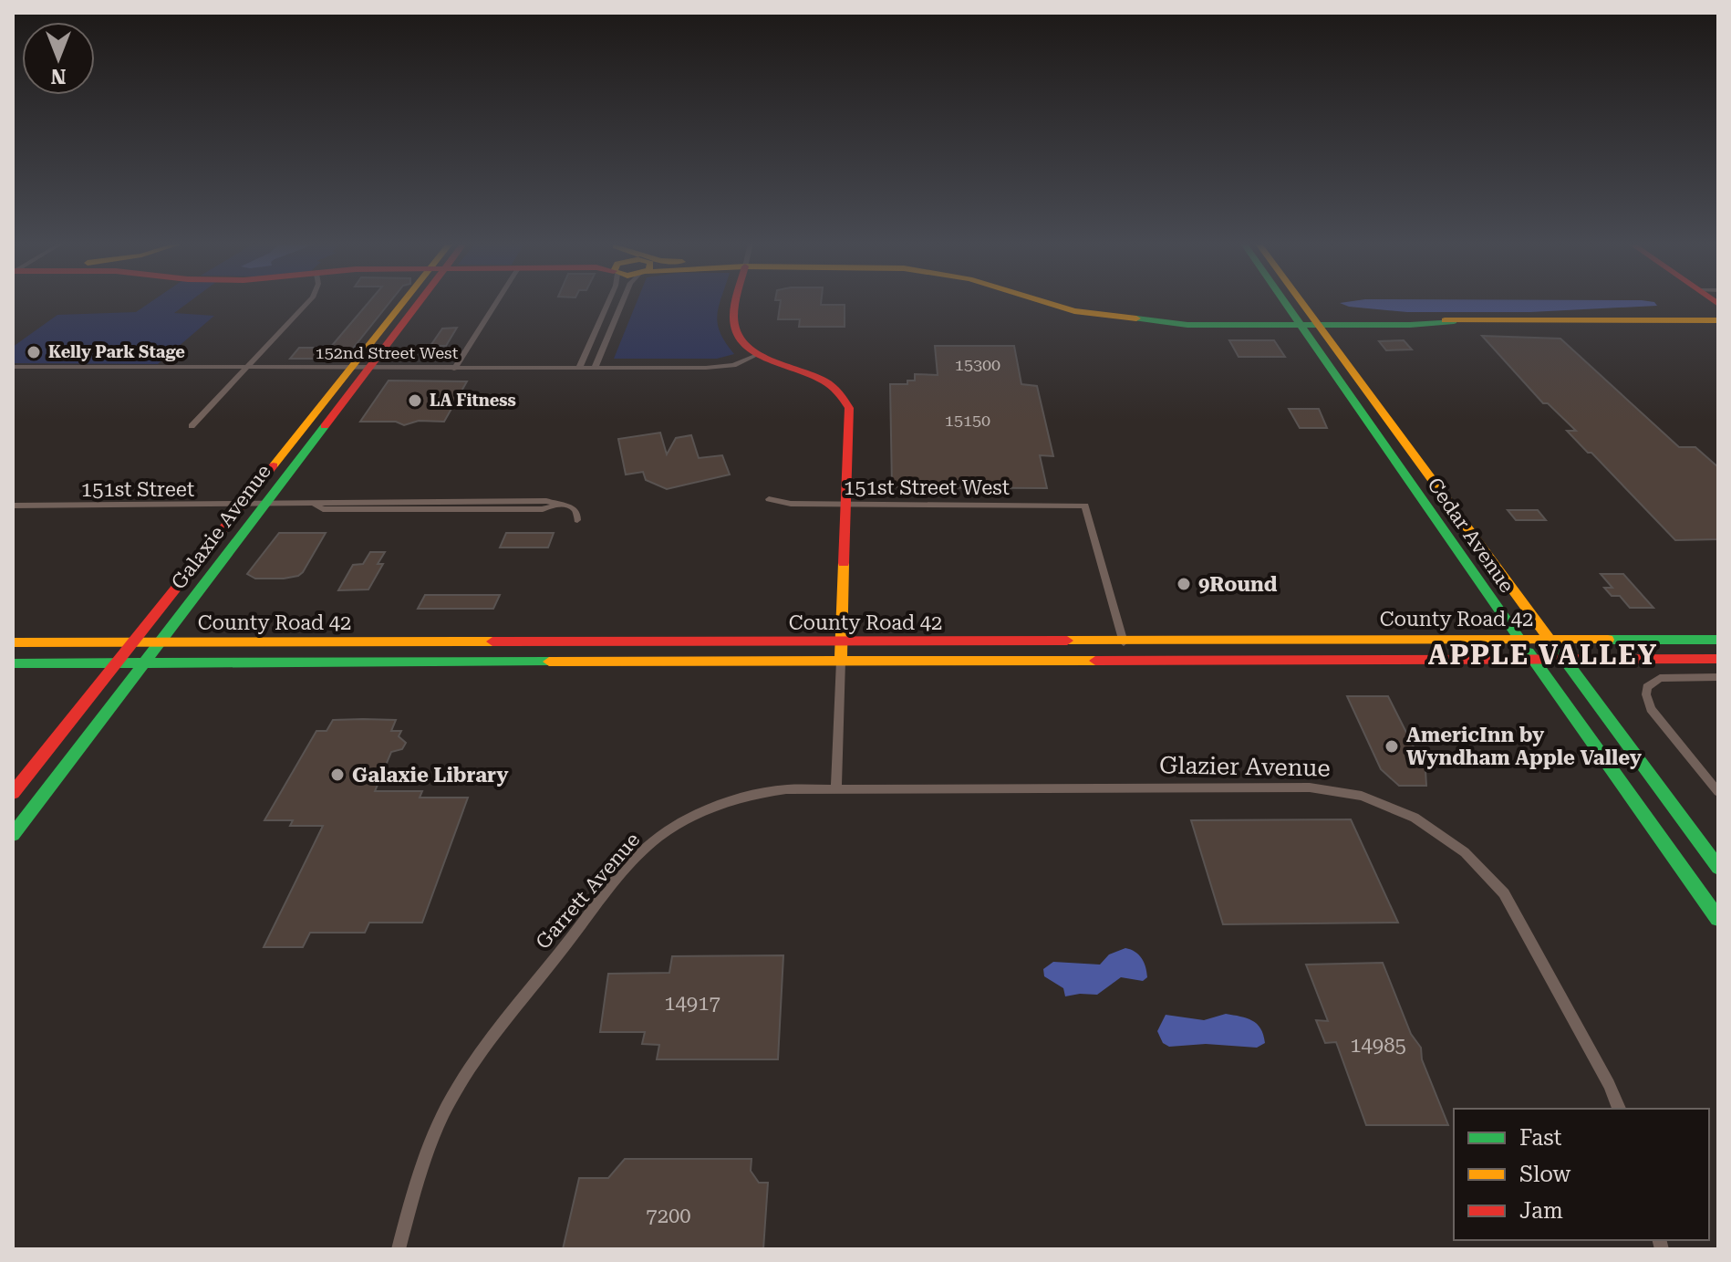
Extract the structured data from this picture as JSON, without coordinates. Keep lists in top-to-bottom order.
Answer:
{
  "streets": {
    "main road": ["Galaxie Avenue", "Cedar Avenue", "County Road 42"],
    "street": [
      "152nd Street West",
      "151st Street West",
      "151st Street",
      "Glazier Avenue",
      "Garrett Avenue"
    ]
  },
  "crossings": [
    ["152nd Street West", "Galaxie Avenue"],
    ["151st Street West", "County Road 42"],
    ["151st Street", "Galaxie Avenue"],
    ["Galaxie Avenue", "County Road 42"],
    ["Cedar Avenue", "County Road 42"],
    ["Glazier Avenue", "Garrett Avenue"]
  ],
  "districts": ["APPLE VALLEY"],
  "places": [
    "Kelly Park Stage",
    "LA Fitness",
    "9Round",
    "AmericInn by Wyndham Apple Valley",
    "Galaxie Library"
  ],
  "house_numbers": [
    "15300",
    "15150",
    "14917",
    "14985",
    "7200"
  ],
  "legend": ["Fast", "Slow", "Jam"],
  "north": "bottom"
}
